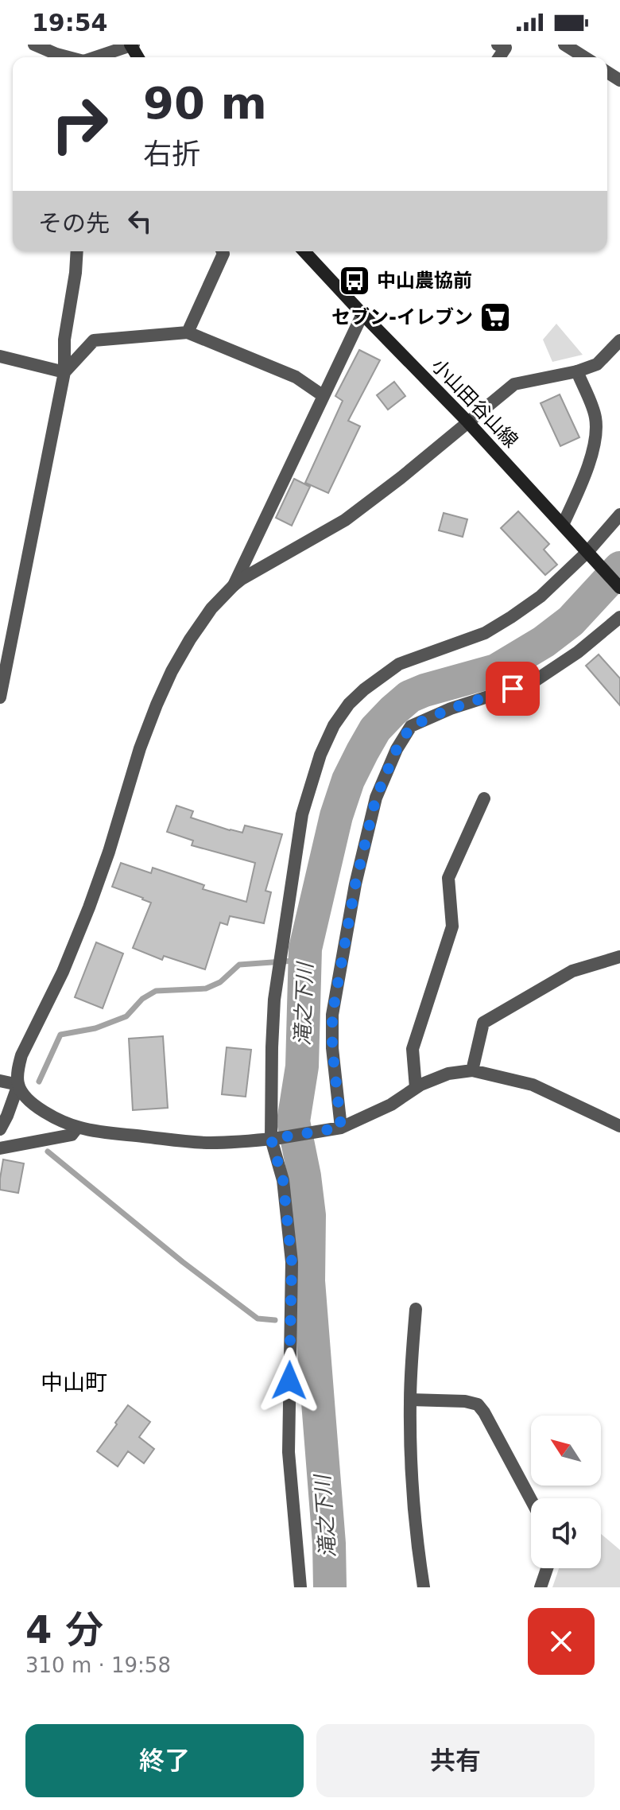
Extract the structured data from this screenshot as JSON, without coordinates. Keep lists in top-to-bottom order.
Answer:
{
  "streets": {
    "main road": ["小山田谷山線"]
  },
  "districts": ["中山町"],
  "water": ["滝之下川"],
  "places": {
    "bus stop": ["中山農協前"],
    "supermarket": ["セブン-イレブン"]
  },
  "north": "top left",
  "page": {
    "status": "19:54",
    "turn": ["90 m", "右折"],
    "then": "その先",
    "heading": ["4 分", "310 m · 19:58"],
    "buttons": ["終了", "共有"]
  }
}
